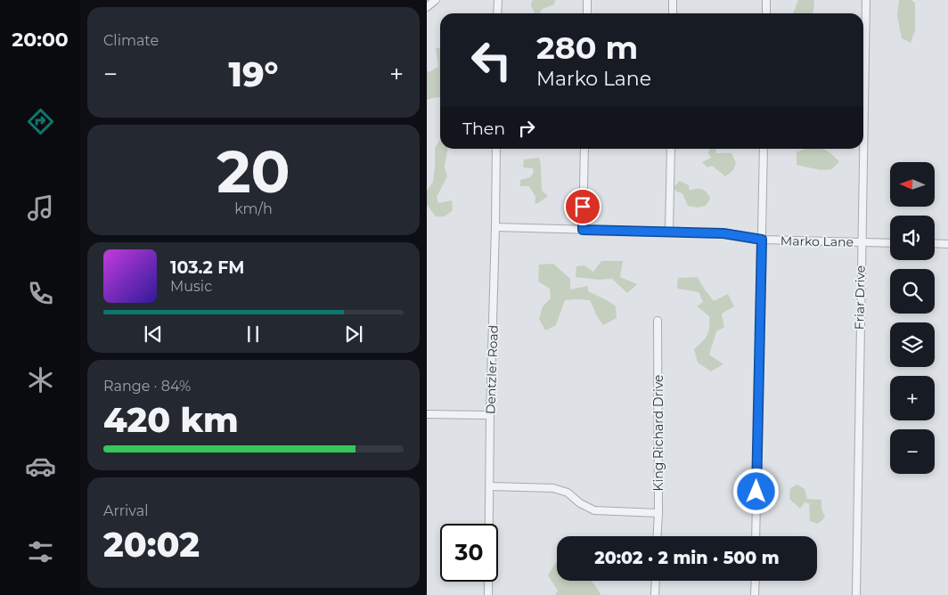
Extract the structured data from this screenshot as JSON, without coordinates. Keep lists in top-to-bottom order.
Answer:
{
  "streets": {
    "street": [
      "Marko Lane",
      "Friar Drive",
      "Dentzler Road",
      "King Richard Drive"
    ]
  },
  "crossings": [
    ["Marko Lane", "Friar Drive"],
    ["Marko Lane", "Dentzler Road"]
  ],
  "north": "left",
  "page": {
    "tabs": "20:00",
    "tile": [
      "Climate",
      ["20", "km/h"],
      ["Range · 84%", "420 km"],
      ["Arrival", "20:02"]
    ],
    "turn": ["280 m", "Marko Lane"],
    "heat": ["−", "19°", "+"],
    "then": "Then",
    "map_buttons": ["+", "−"],
    "song": ["103.2 FM", "Music"],
    "limit": "30",
    "trip": "20:02 · 2 min · 500 m"
  }
}
